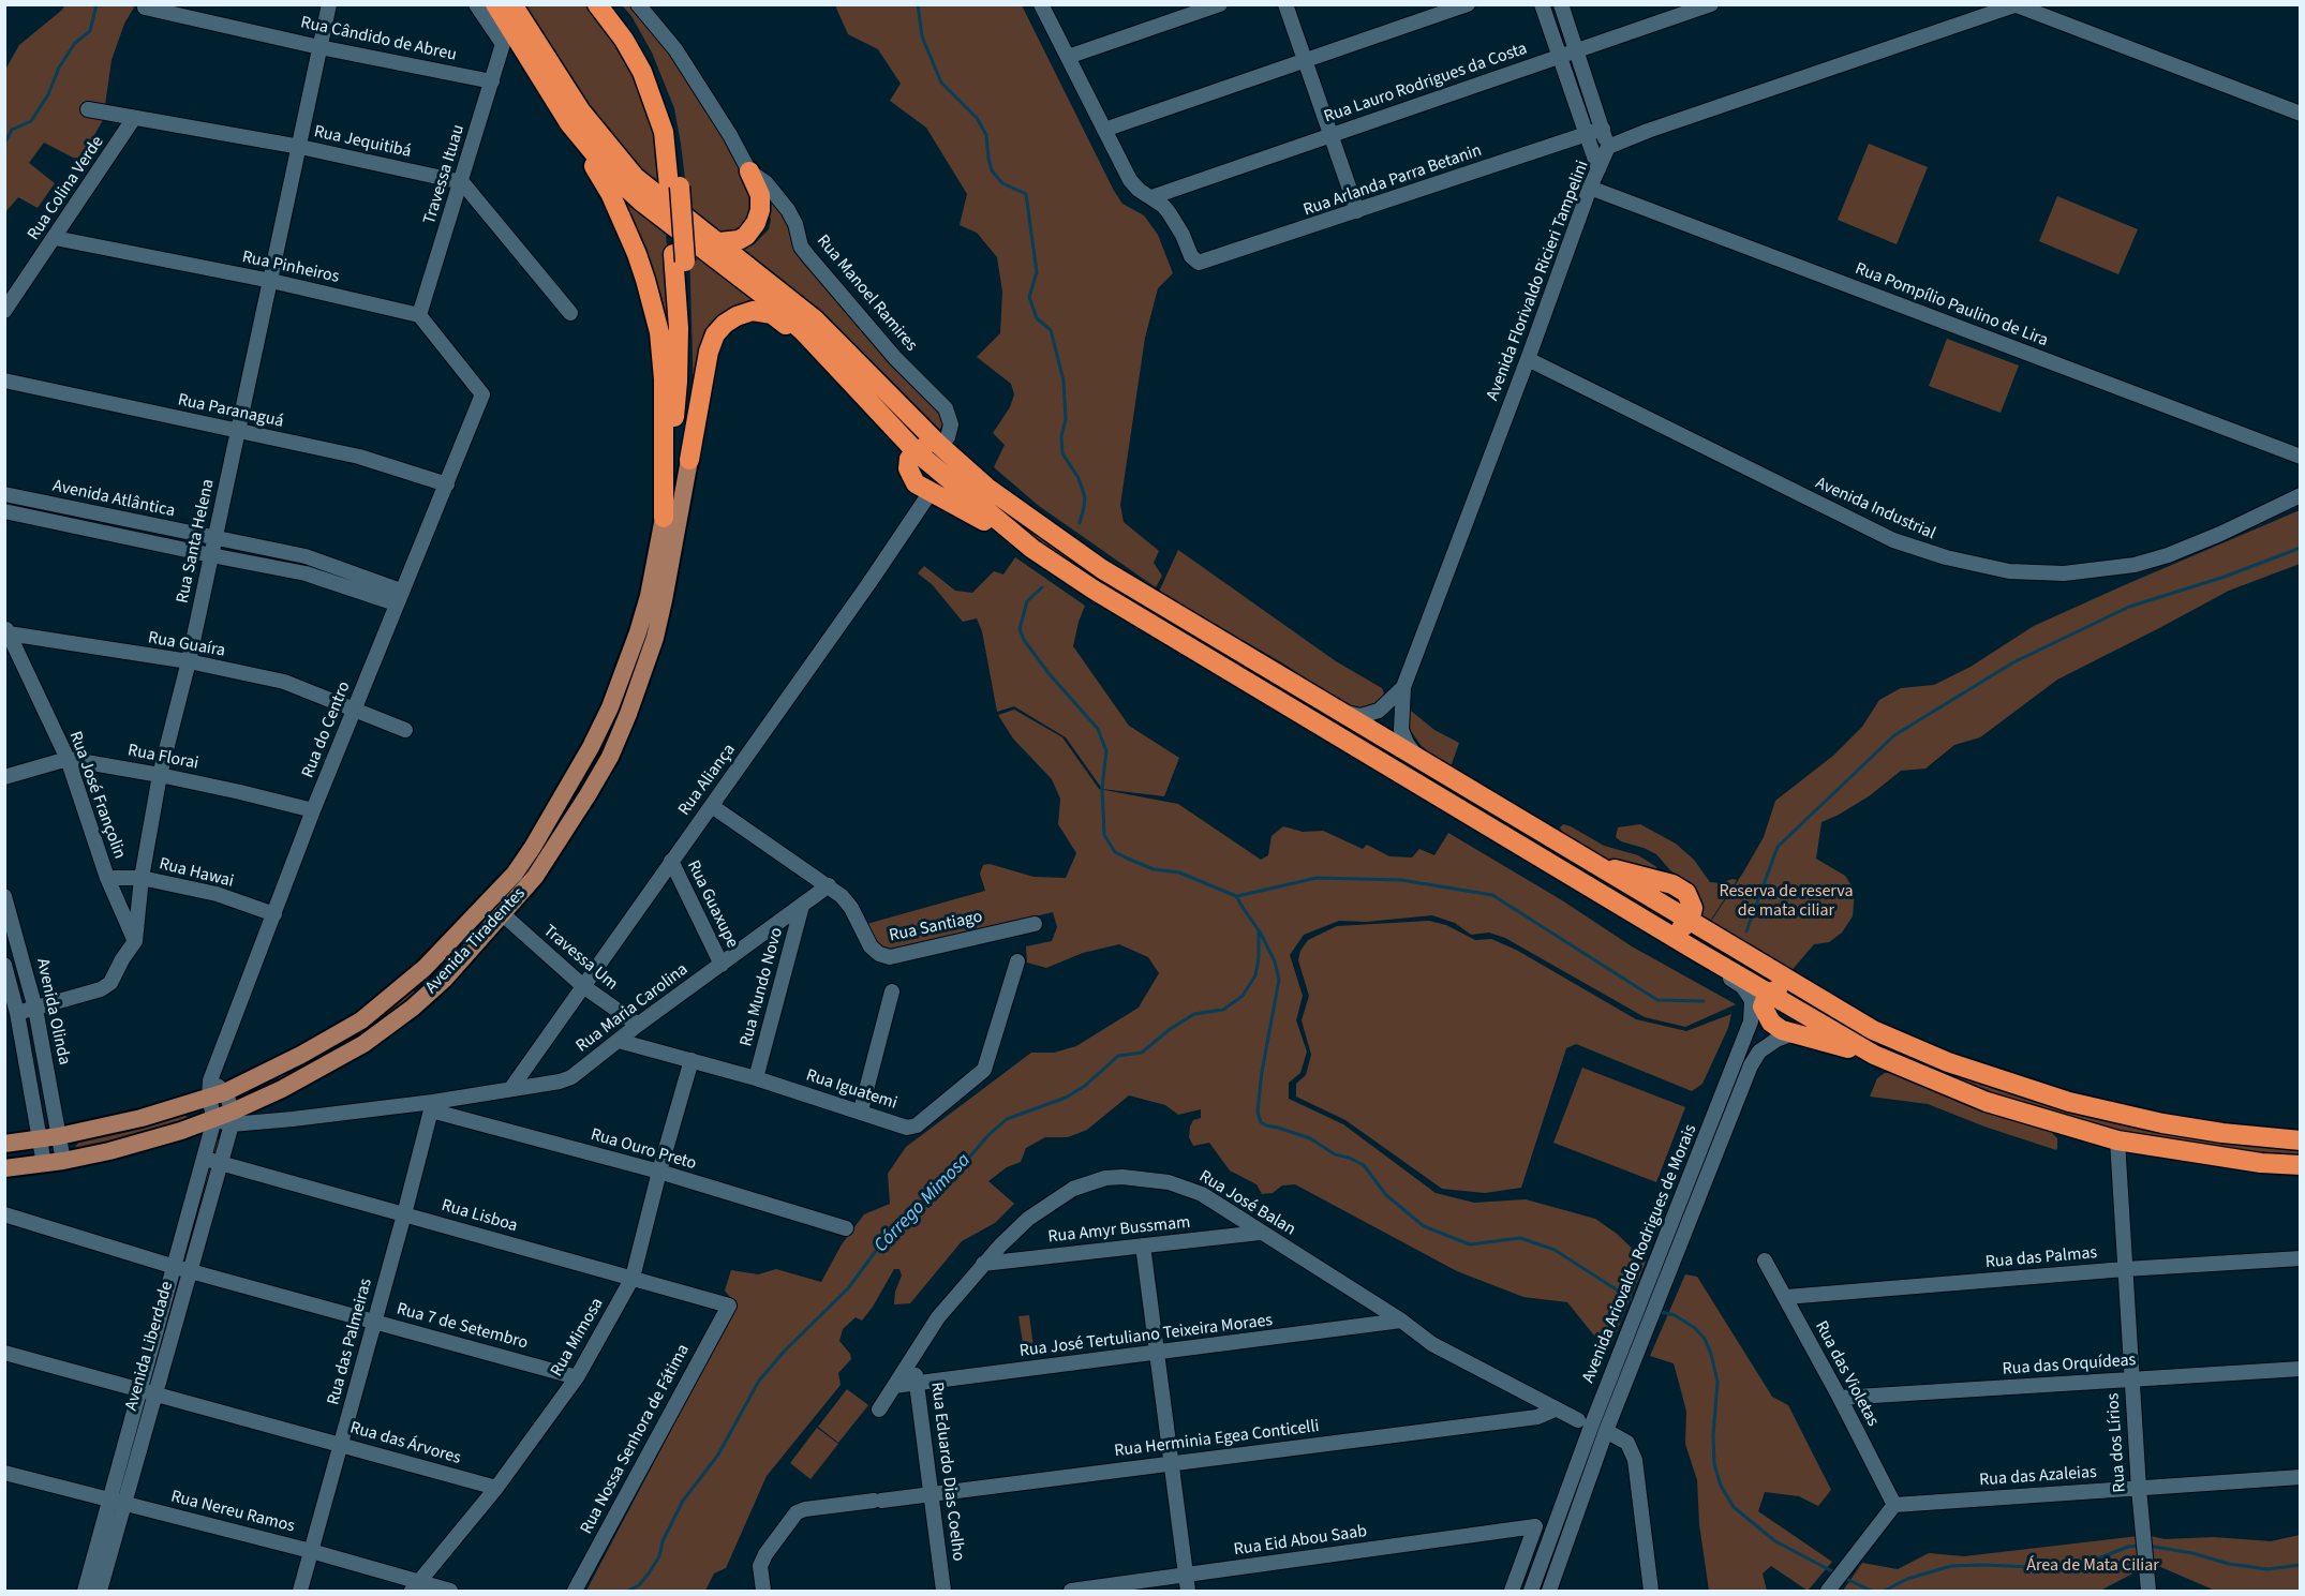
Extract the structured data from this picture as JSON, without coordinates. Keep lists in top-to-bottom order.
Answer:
{
  "streets": {
    "main road": ["Avenida Tiradentes"],
    "street": [
      "Rua Cândido de Abreu",
      "Rua Lauro Rodrigues da Costa",
      "Rua Jequitibá",
      "Travessa Ituau",
      "Rua Arlanda Parra Betanin",
      "Rua Colina Verde",
      "Rua Pinheiros",
      "Avenida Florivaldo Ricieri Tampelini",
      "Rua Manoel Ramires",
      "Rua Pompílio Paulino de Lira",
      "Rua Paranaguá",
      "Avenida Atlântica",
      "Avenida Industrial",
      "Rua Santa Helena",
      "Rua Guaíra",
      "Rua do Centro",
      "Rua Florai",
      "Rua Aliança",
      "Rua José Françolin",
      "Rua Hawai",
      "Rua Guaxupe",
      "Rua Santiago",
      "Travessa Um",
      "Rua Mundo Novo",
      "Rua Maria Carolina",
      "Avenida Olinda",
      "Rua Iguatemi",
      "Rua Ouro Preto",
      "Rua José Balan",
      "Rua Lisboa",
      "Rua Amyr Bussmam",
      "Avenida Ariovaldo Rodrigues de Morais",
      "Rua das Palmas",
      "Rua 7 de Setembro",
      "Rua José Tertuliano Teixeira Moraes",
      "Rua Mimosa",
      "Rua das Palmeiras",
      "Avenida Liberdade",
      "Rua das Orquídeas",
      "Rua das Violetas",
      "Rua Nossa Senhora de Fátima",
      "Rua Herminia Egea Conticelli",
      "Rua dos Lírios",
      "Rua das Árvores",
      "Rua Eduardo Dias Coelho",
      "Rua das Azaleias",
      "Rua Nereu Ramos",
      "Rua Eid Abou Saab"
    ]
  },
  "crossings": [
    ["Rua Cândido de Abreu", "Travessa Ituau"],
    ["Rua Cândido de Abreu", "Rua Santa Helena"],
    ["Rua Lauro Rodrigues da Costa", "Rua Arlanda Parra Betanin"],
    ["Rua Jequitibá", "Travessa Ituau"],
    ["Rua Jequitibá", "Rua Colina Verde"],
    ["Rua Jequitibá", "Rua Santa Helena"],
    ["Travessa Ituau", "Rua Pinheiros"],
    ["Travessa Ituau", "Rua do Centro"],
    ["Rua Colina Verde", "Rua Pinheiros"],
    ["Rua Pinheiros", "Rua Santa Helena"],
    ["Rua Pinheiros", "Rua do Centro"],
    ["Avenida Florivaldo Ricieri Tampelini", "Rua Pompílio Paulino de Lira"],
    ["Avenida Florivaldo Ricieri Tampelini", "Avenida Industrial"],
    ["Rua Paranaguá", "Rua Santa Helena"],
    ["Rua Paranaguá", "Rua do Centro"],
    ["Avenida Atlântica", "Rua Santa Helena"],
    ["Avenida Atlântica", "Rua do Centro"],
    ["Rua Santa Helena", "Rua Guaíra"],
    ["Rua Santa Helena", "Rua Florai"],
    ["Rua Santa Helena", "Rua José Françolin"],
    ["Rua Santa Helena", "Rua Hawai"],
    ["Rua Santa Helena", "Avenida Olinda"],
    ["Rua Guaíra", "Rua do Centro"],
    ["Rua Guaíra", "Rua José Françolin"],
    ["Rua do Centro", "Rua Florai"],
    ["Rua do Centro", "Rua Hawai"],
    ["Rua do Centro", "Avenida Tiradentes"],
    ["Rua Florai", "Rua José Françolin"],
    ["Rua Aliança", "Rua Guaxupe"],
    ["Rua Aliança", "Rua Santiago"],
    ["Rua Aliança", "Travessa Um"],
    ["Rua Aliança", "Rua Maria Carolina"],
    ["Rua José Françolin", "Rua Hawai"],
    ["Rua Guaxupe", "Rua Maria Carolina"],
    ["Rua Santiago", "Rua Maria Carolina"],
    ["Avenida Tiradentes", "Travessa Um"],
    ["Avenida Tiradentes", "Rua Maria Carolina"],
    ["Avenida Tiradentes", "Avenida Olinda"],
    ["Avenida Tiradentes", "Avenida Liberdade"],
    ["Travessa Um", "Rua Maria Carolina"],
    ["Rua Mundo Novo", "Rua Maria Carolina"],
    ["Rua Mundo Novo", "Rua Iguatemi"],
    ["Rua Maria Carolina", "Rua Iguatemi"],
    ["Rua Maria Carolina", "Rua Ouro Preto"],
    ["Rua Maria Carolina", "Rua das Palmeiras"],
    ["Rua Maria Carolina", "Avenida Liberdade"],
    ["Rua Iguatemi", "Rua Mimosa"],
    ["Rua Ouro Preto", "Rua Mimosa"],
    ["Rua Ouro Preto", "Rua das Palmeiras"],
    ["Rua José Balan", "Rua Amyr Bussmam"],
    ["Rua José Balan", "Rua José Tertuliano Teixeira Moraes"],
    ["Rua José Balan", "Rua Herminia Egea Conticelli"],
    ["Rua José Balan", "Rua Eduardo Dias Coelho"],
    ["Rua Lisboa", "Rua Mimosa"],
    ["Rua Lisboa", "Rua das Palmeiras"],
    ["Rua Lisboa", "Avenida Liberdade"],
    ["Rua Lisboa", "Rua Nossa Senhora de Fátima"],
    ["Rua das Palmas", "Rua das Violetas"],
    ["Rua das Palmas", "Rua dos Lírios"],
    ["Rua 7 de Setembro", "Rua Mimosa"],
    ["Rua 7 de Setembro", "Rua das Palmeiras"],
    ["Rua 7 de Setembro", "Avenida Liberdade"],
    ["Rua José Tertuliano Teixeira Moraes", "Rua Eduardo Dias Coelho"],
    ["Rua Mimosa", "Rua das Árvores"],
    ["Rua Mimosa", "Rua Nereu Ramos"],
    ["Rua das Palmeiras", "Rua das Árvores"],
    ["Rua das Palmeiras", "Rua Nereu Ramos"],
    ["Avenida Liberdade", "Rua das Árvores"],
    ["Avenida Liberdade", "Rua Nereu Ramos"],
    ["Rua das Orquídeas", "Rua das Violetas"],
    ["Rua das Orquídeas", "Rua dos Lírios"],
    ["Rua das Violetas", "Rua das Azaleias"],
    ["Rua Herminia Egea Conticelli", "Rua Eduardo Dias Coelho"],
    ["Rua dos Lírios", "Rua das Azaleias"]
  ],
  "water": ["Córrego Mimosa"],
  "parks": ["Reserva de reserva de mata ciliar", "Área de Mata Ciliar"]
}
